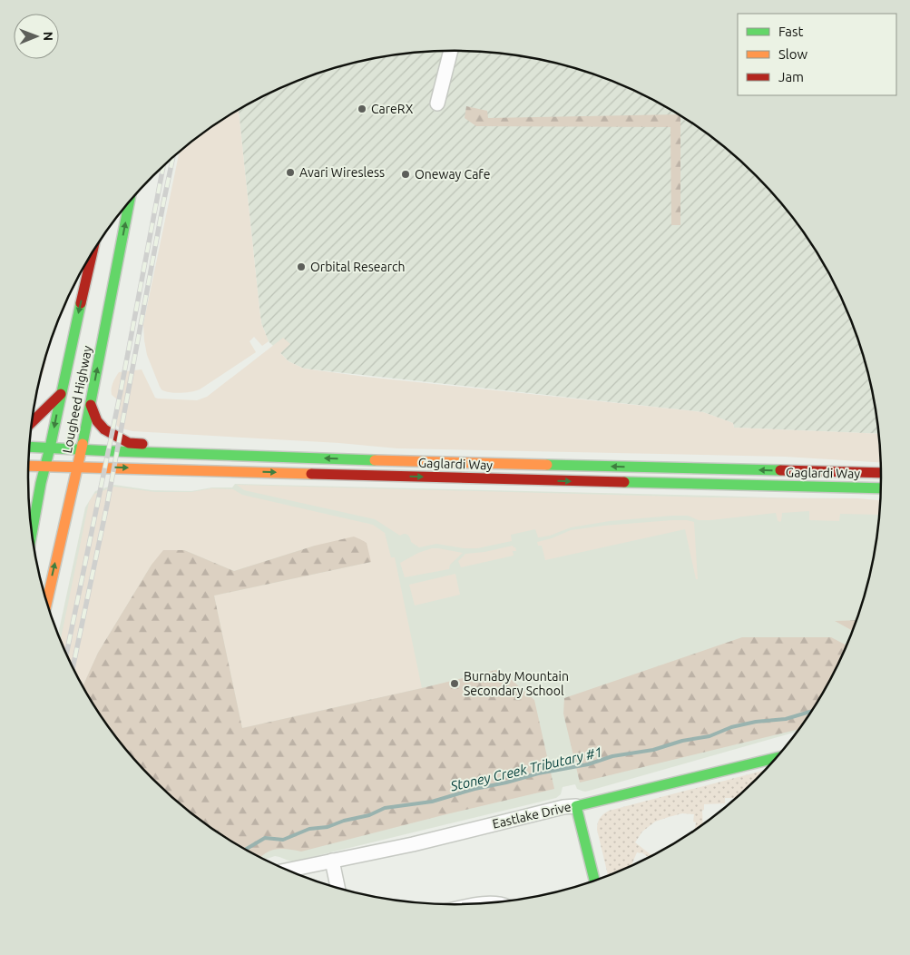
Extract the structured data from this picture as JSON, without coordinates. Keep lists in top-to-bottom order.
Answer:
{
  "streets": {
    "main road": ["Lougheed Highway", "Gaglardi Way", "Eastlake Drive"]
  },
  "crossings": [
    ["Lougheed Highway", "Gaglardi Way"]
  ],
  "water": ["Stoney Creek Tributary #1"],
  "places": [
    "CareRX",
    "Avari Wiresless",
    "Oneway Cafe",
    "Orbital Research",
    "Burnaby Mountain Secondary School"
  ],
  "legend": ["Fast", "Slow", "Jam"],
  "north": "right"
}
